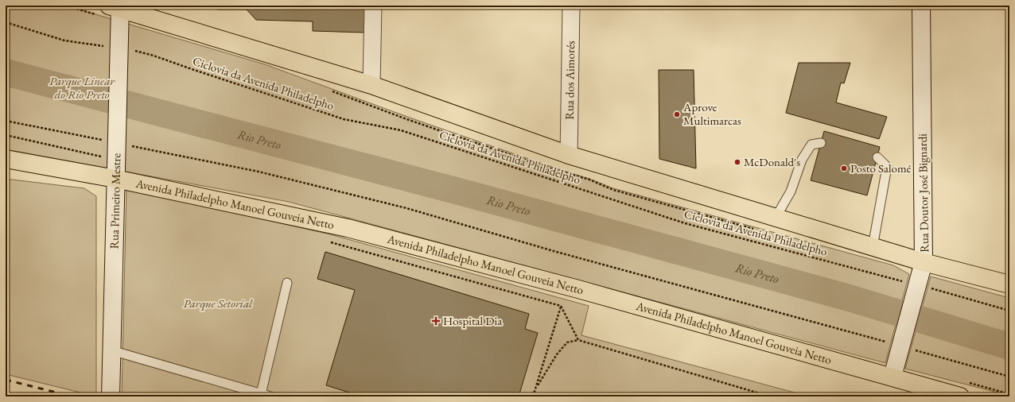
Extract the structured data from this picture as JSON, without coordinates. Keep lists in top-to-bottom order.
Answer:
{
  "streets": {
    "main road": ["Avenida Philadelpho Manoel Gouveia Netto"],
    "street": ["Rua dos Aimorés", "Rua Doutor José Bignardi", "Rua Primeiro Mestre"],
    "path": ["Ciclovia da Avenida Philadelpho"]
  },
  "crossings": [
    ["Ciclovia da Avenida Philadelpho", "Rua Doutor José Bignardi"],
    ["Ciclovia da Avenida Philadelpho", "Rua Primeiro Mestre"],
    ["Rua Doutor José Bignardi", "Avenida Philadelpho Manoel Gouveia Netto"],
    ["Rua Primeiro Mestre", "Avenida Philadelpho Manoel Gouveia Netto"]
  ],
  "water": ["Rio Preto"],
  "parks": ["Parque Linear do Rio Preto", "Parque Setorial"],
  "places": {
    "other": ["Aprove Multimarcas", "McDonald's", "Posto Salomé"],
    "health": ["Hospital Dia"]
  }
}
